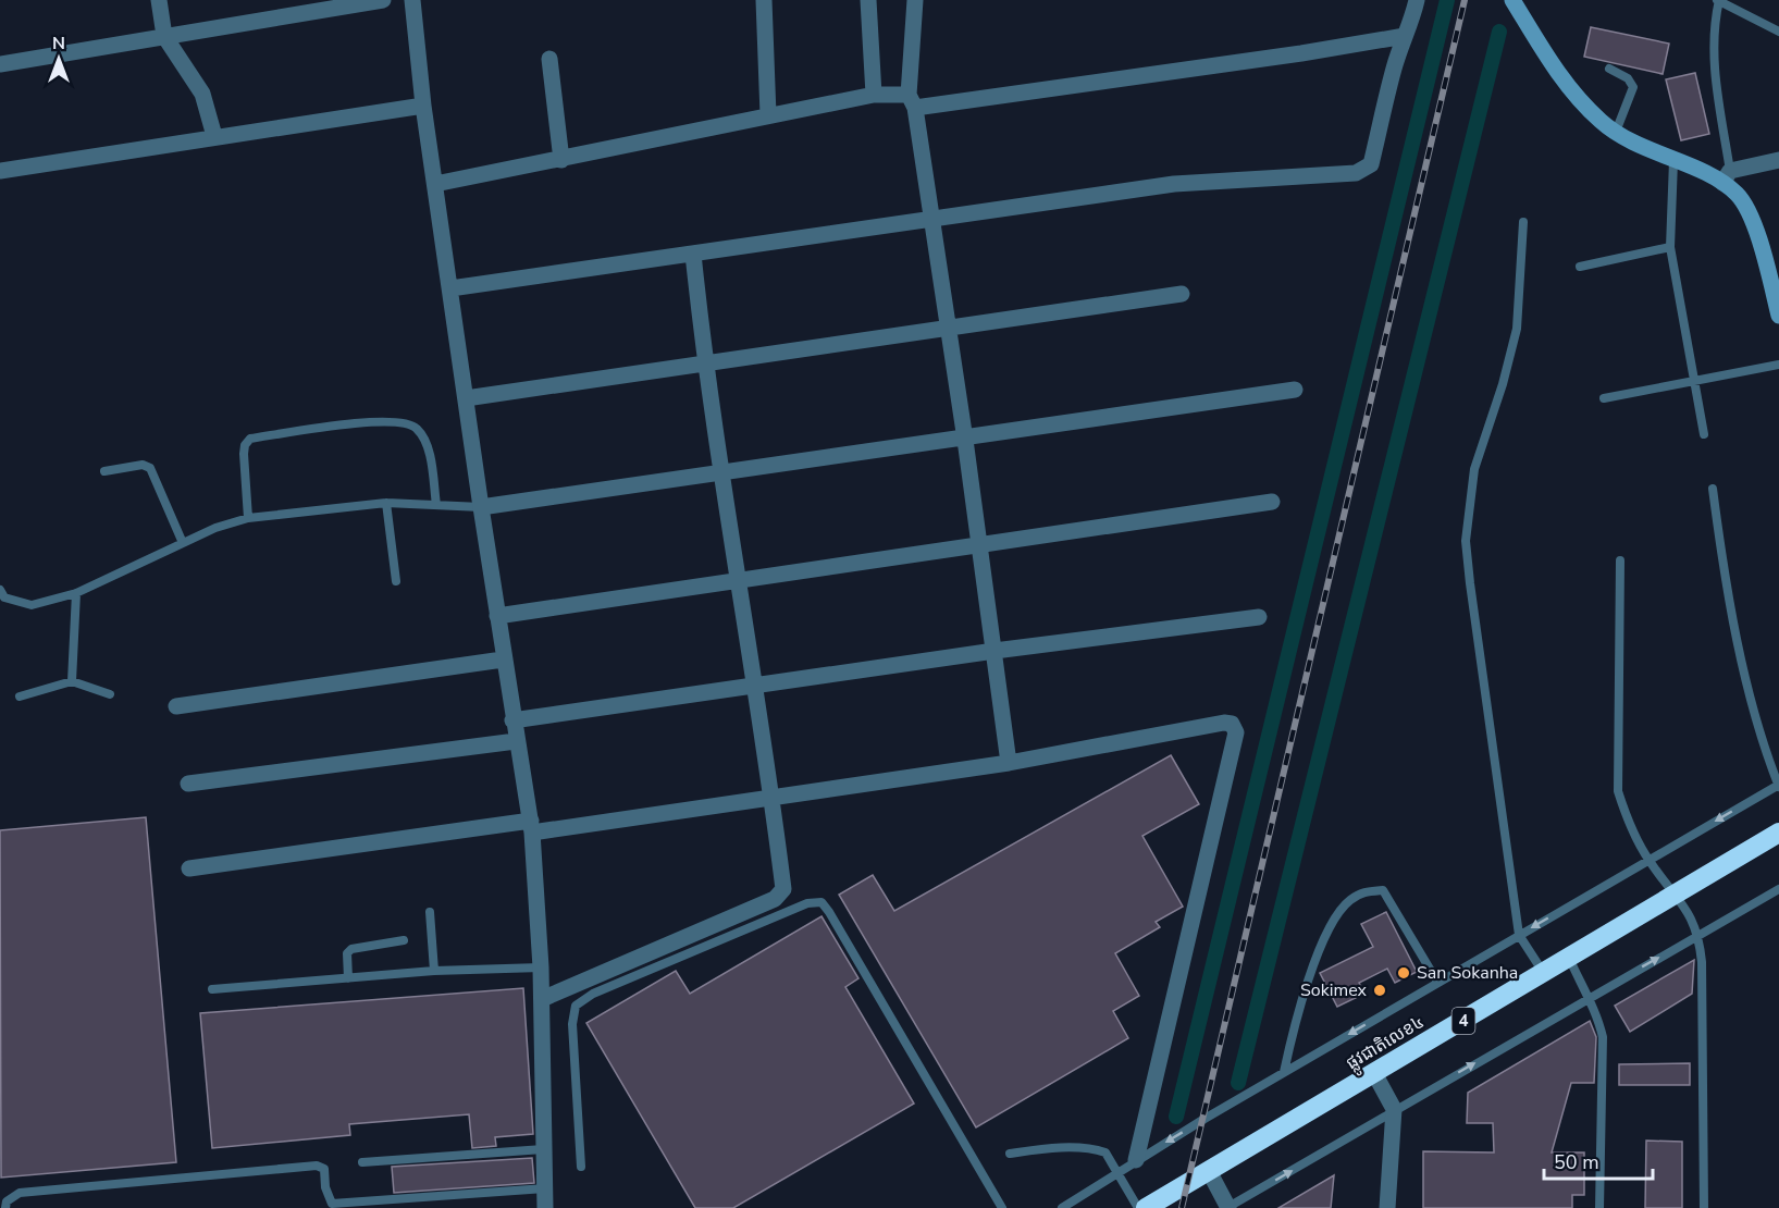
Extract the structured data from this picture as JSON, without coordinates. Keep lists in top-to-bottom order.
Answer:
{
  "streets": {
    "highway": ["4", "ផ្លូវជាតិលេខ៤"]
  },
  "places": ["San Sokanha", "Sokimex"],
  "scale_bar": "50 m",
  "north": "top"
}
